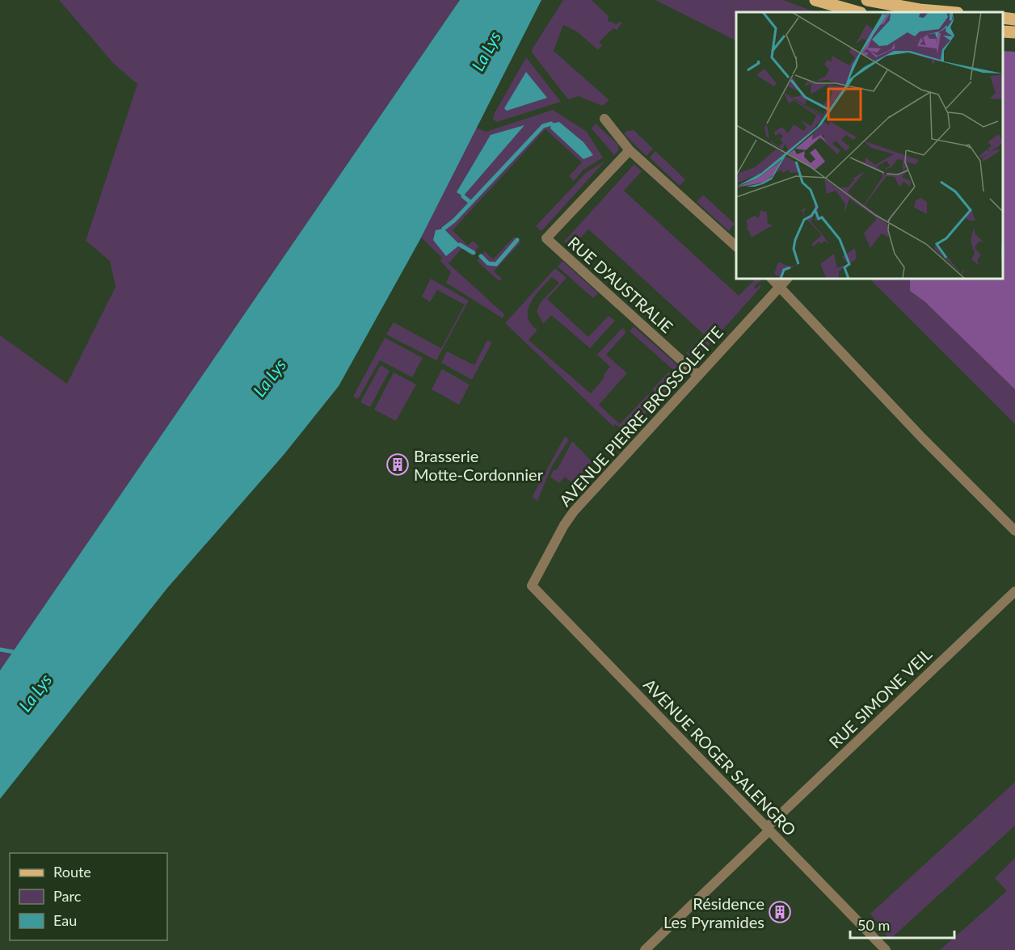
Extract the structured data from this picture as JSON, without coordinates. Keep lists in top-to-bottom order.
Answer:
{
  "streets": {
    "street": [
      "RUE D'AUSTRALIE",
      "AVENUE PIERRE BROSSOLETTE",
      "RUE SIMONE VEIL",
      "AVENUE ROGER SALENGRO"
    ]
  },
  "crossings": [
    ["RUE D'AUSTRALIE", "AVENUE PIERRE BROSSOLETTE"],
    ["AVENUE PIERRE BROSSOLETTE", "AVENUE ROGER SALENGRO"],
    ["RUE SIMONE VEIL", "AVENUE ROGER SALENGRO"]
  ],
  "water": ["La Lys"],
  "places": {
    "building": ["Brasserie Motte-Cordonnier", "Résidence Les Pyramides"]
  },
  "legend": ["Route", "Parc", "Eau"],
  "scale_bar": "50 m"
}
